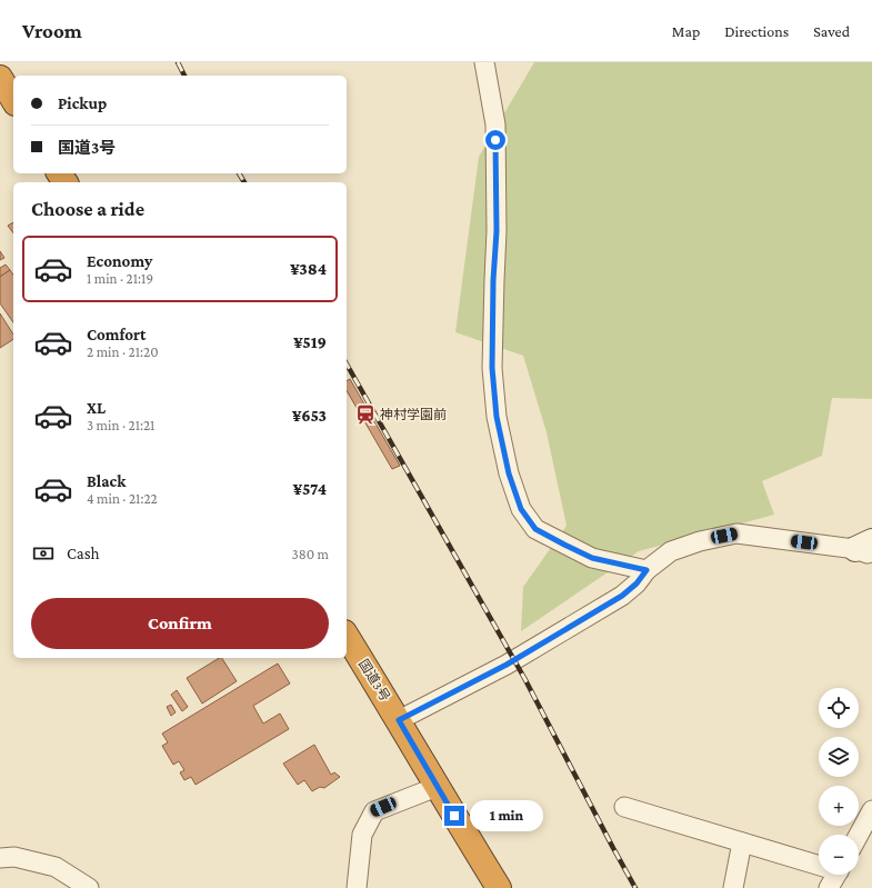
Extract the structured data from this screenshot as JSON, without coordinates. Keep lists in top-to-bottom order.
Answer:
{
  "streets": {
    "highway": ["国道3号"]
  },
  "places": {
    "station": ["神村学園前"]
  },
  "page": {
    "header": "Vroom",
    "nav": ["Map", "Directions", "Saved"],
    "banner": ["Pickup", "国道3号"],
    "heading": "Choose a ride",
    "list": [
      {
        "name": "Economy",
        "note": "1 min · 21:19",
        "value": "¥384"
      },
      {
        "name": "Comfort",
        "note": "2 min · 21:20",
        "value": "¥519"
      },
      {
        "name": "XL",
        "note": "3 min · 21:21",
        "value": "¥653"
      },
      {
        "name": "Black",
        "note": "4 min · 21:22",
        "value": "¥574"
      }
    ],
    "pay": ["Cash", "380 m"],
    "buttons": "Confirm",
    "map_buttons": ["+", "−"],
    "bubble": "1 min"
  }
}
